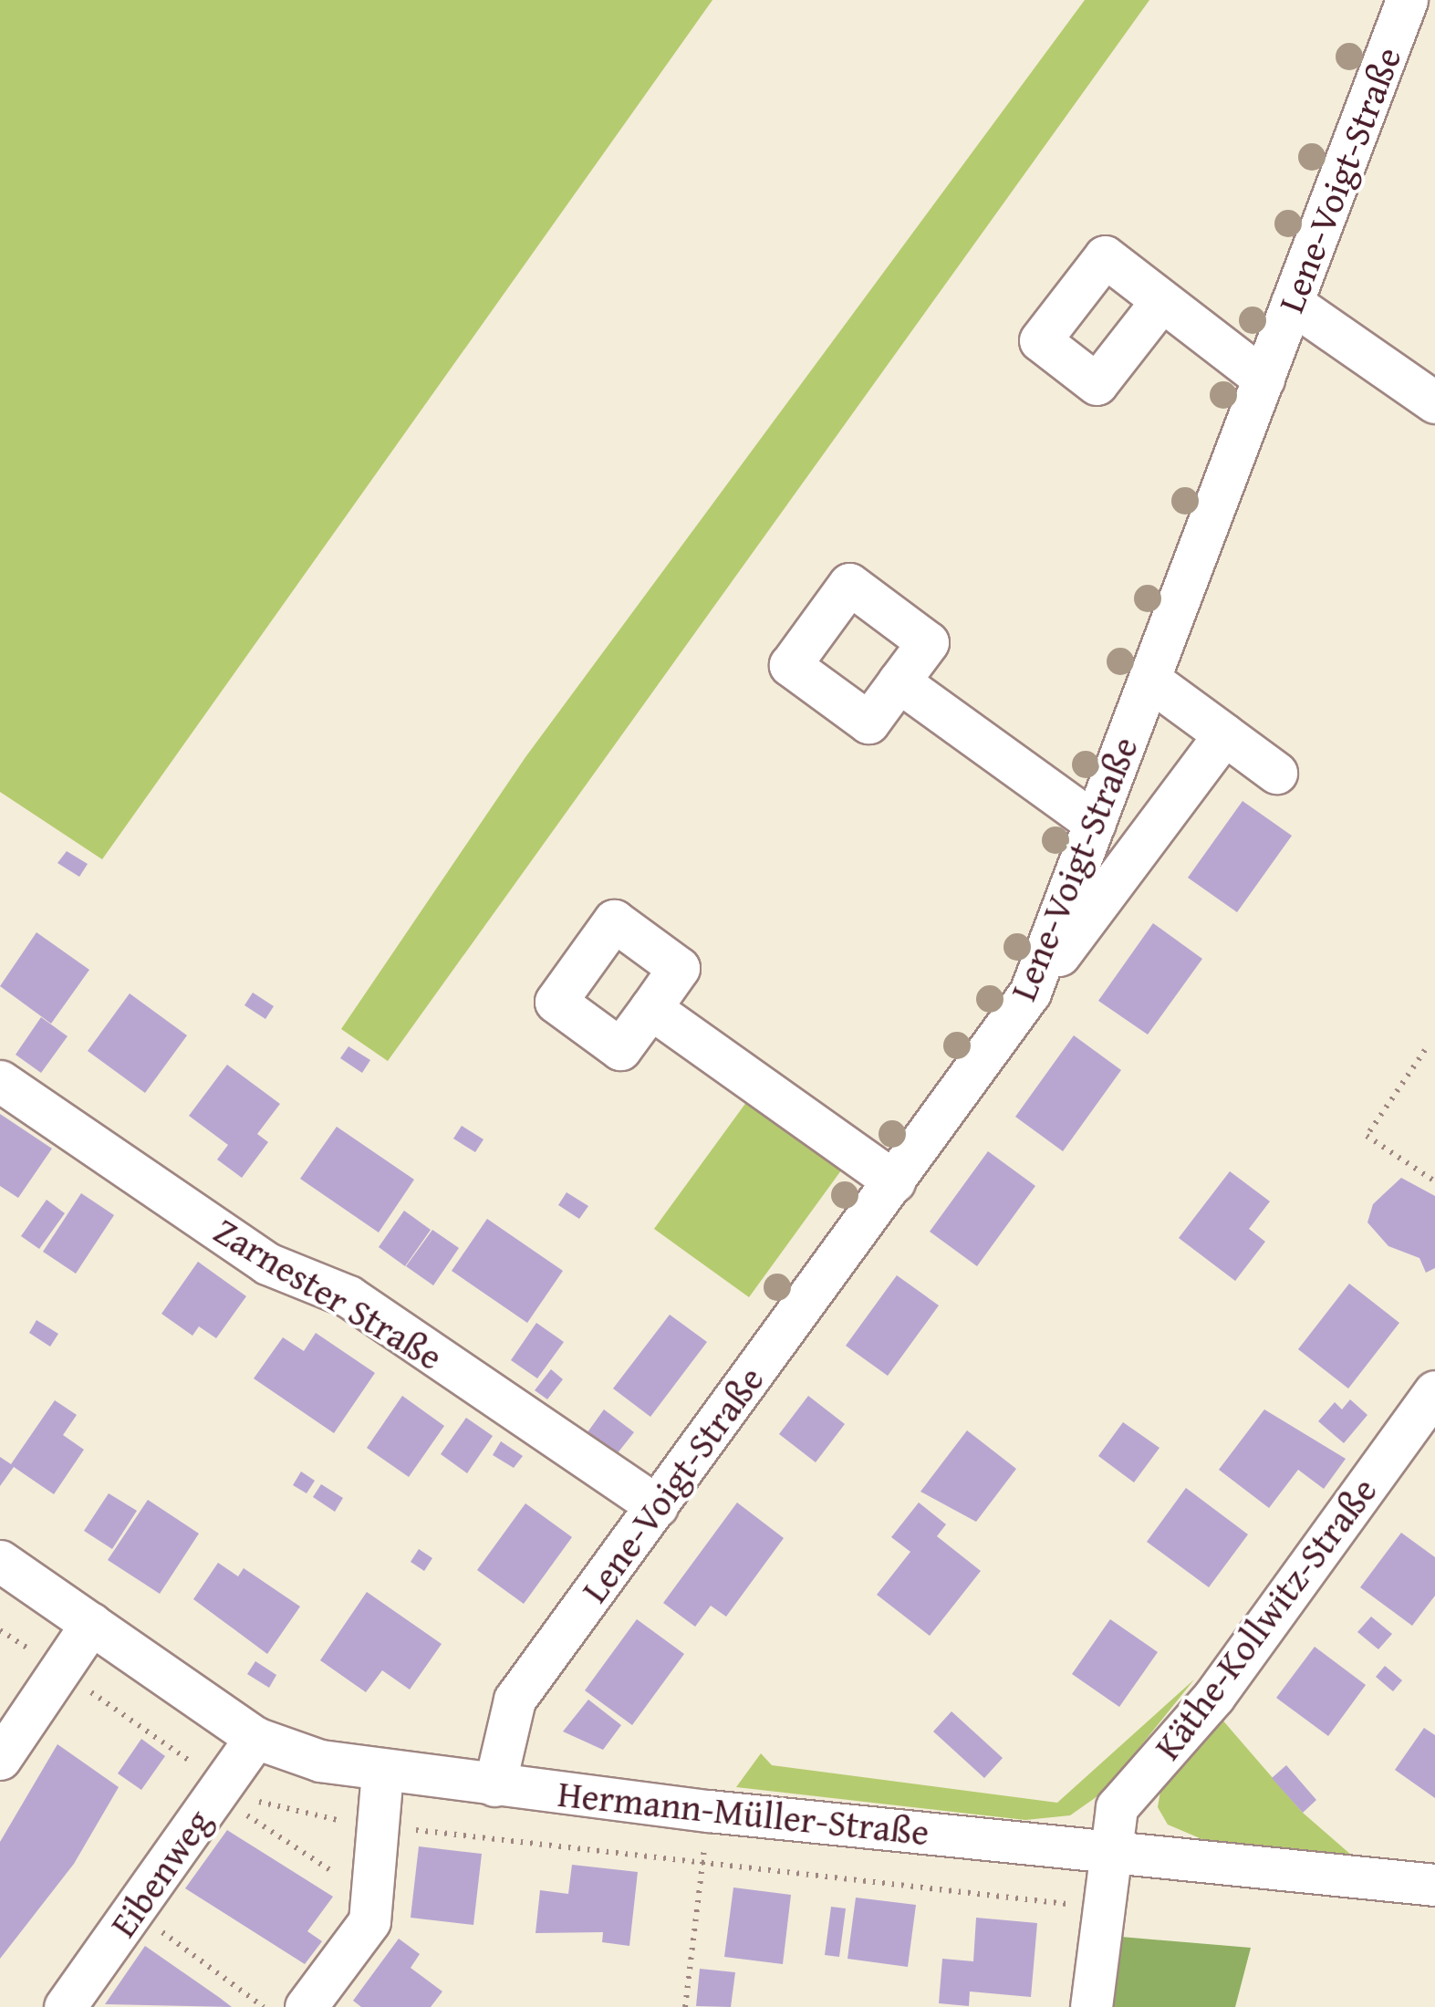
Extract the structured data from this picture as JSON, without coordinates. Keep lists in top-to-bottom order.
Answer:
{
  "streets": {
    "street": [
      "Lene-Voigt-Straße",
      "Zarnester Straße",
      "Käthe-Kollwitz-Straße",
      "Hermann-Müller-Straße",
      "Eibenweg"
    ]
  },
  "crossings": [
    ["Lene-Voigt-Straße", "Zarnester Straße"],
    ["Lene-Voigt-Straße", "Hermann-Müller-Straße"],
    ["Käthe-Kollwitz-Straße", "Hermann-Müller-Straße"],
    ["Hermann-Müller-Straße", "Eibenweg"]
  ]
}
